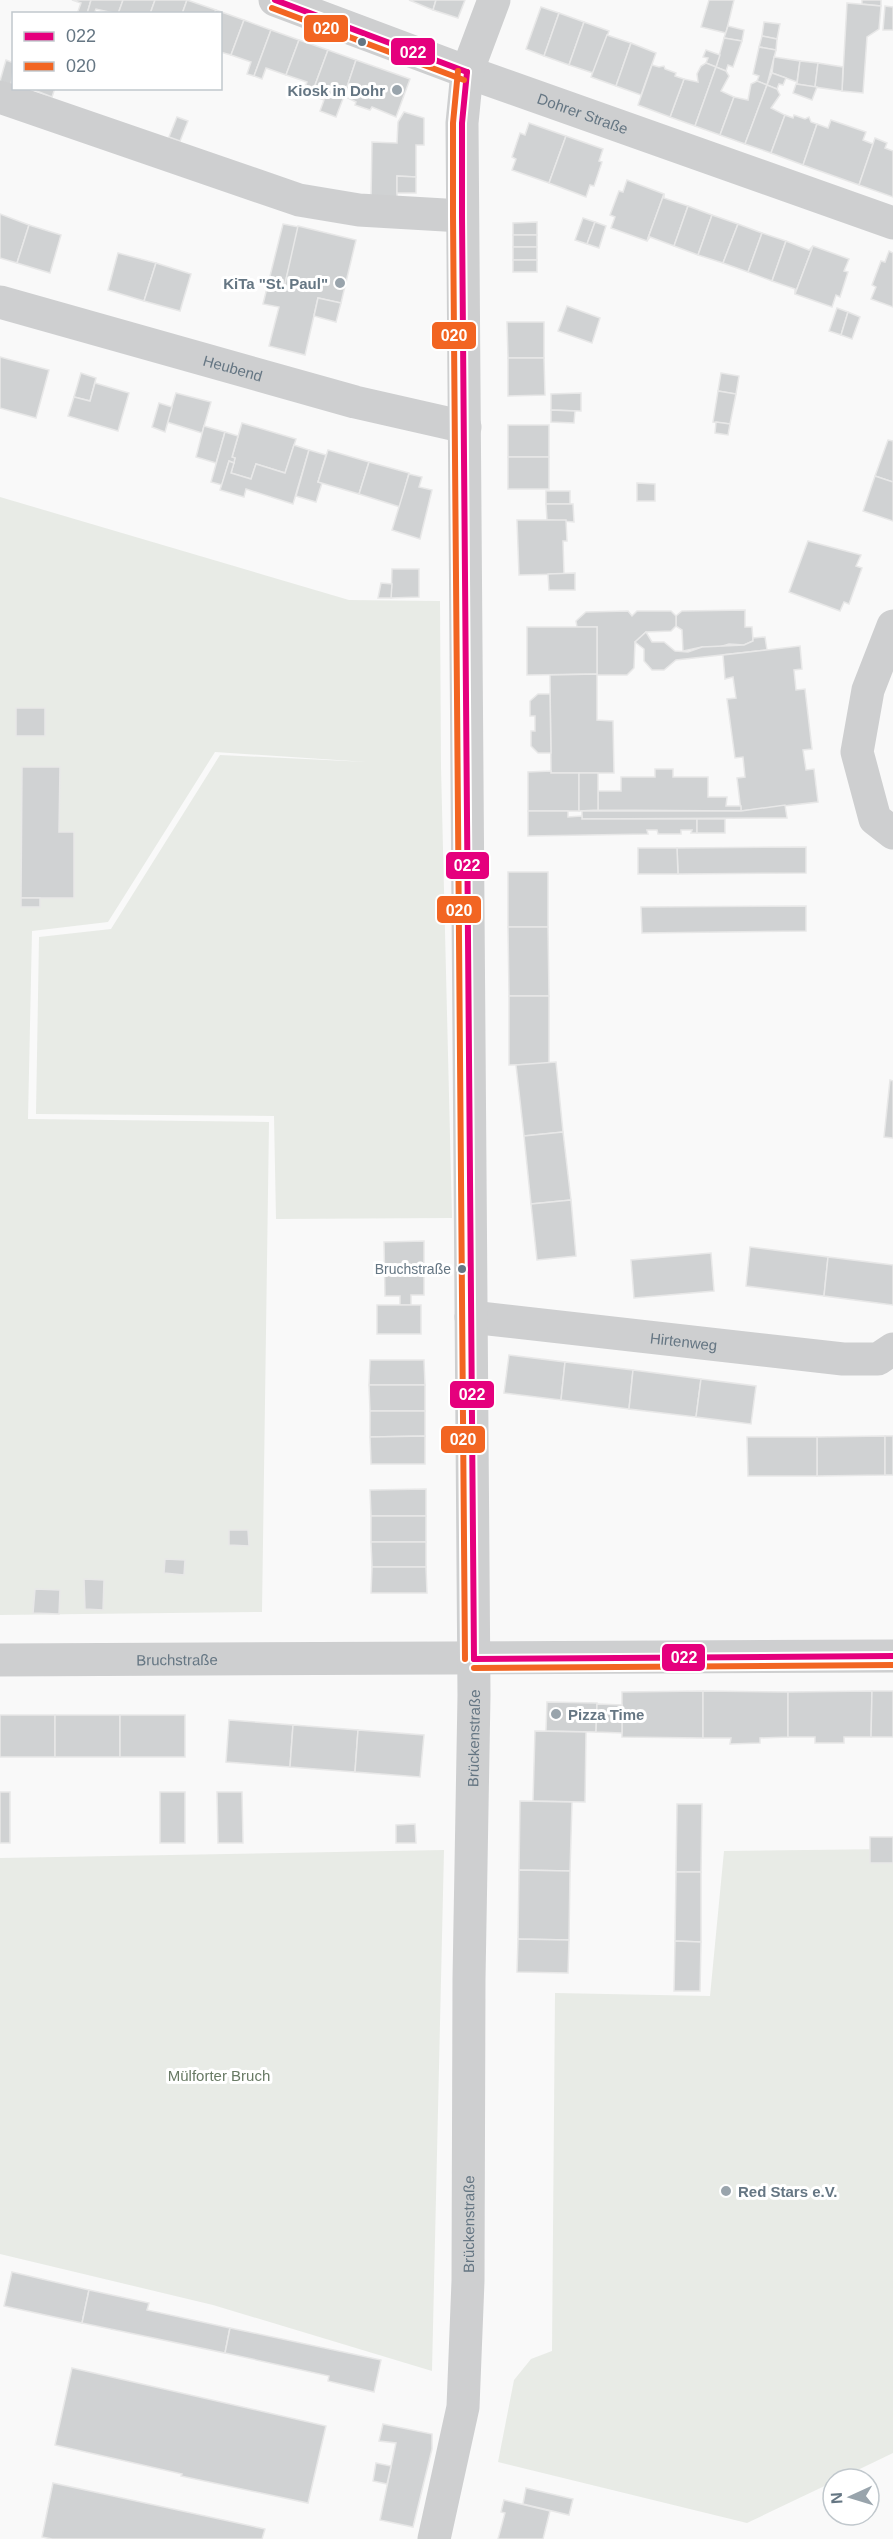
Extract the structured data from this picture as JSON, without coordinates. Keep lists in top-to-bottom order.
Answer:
{
  "streets": {
    "street": [
      "Dohrer Straße",
      "Heubend",
      "Hirtenweg",
      "Bruchstraße",
      "Brückenstraße"
    ]
  },
  "crossings": [
    ["Dohrer Straße", "Brückenstraße"],
    ["Heubend", "Brückenstraße"],
    ["Hirtenweg", "Brückenstraße"],
    ["Bruchstraße", "Brückenstraße"]
  ],
  "parks": ["Mülforter Bruch"],
  "places": [
    "Kiosk in Dohr",
    "KiTa \"St. Paul\"",
    "Bruchstraße",
    "Pizza Time",
    "Red Stars e.V."
  ],
  "lines": ["transit line 022", "transit line 020"],
  "legend": ["022", "020"],
  "north": "left"
}
